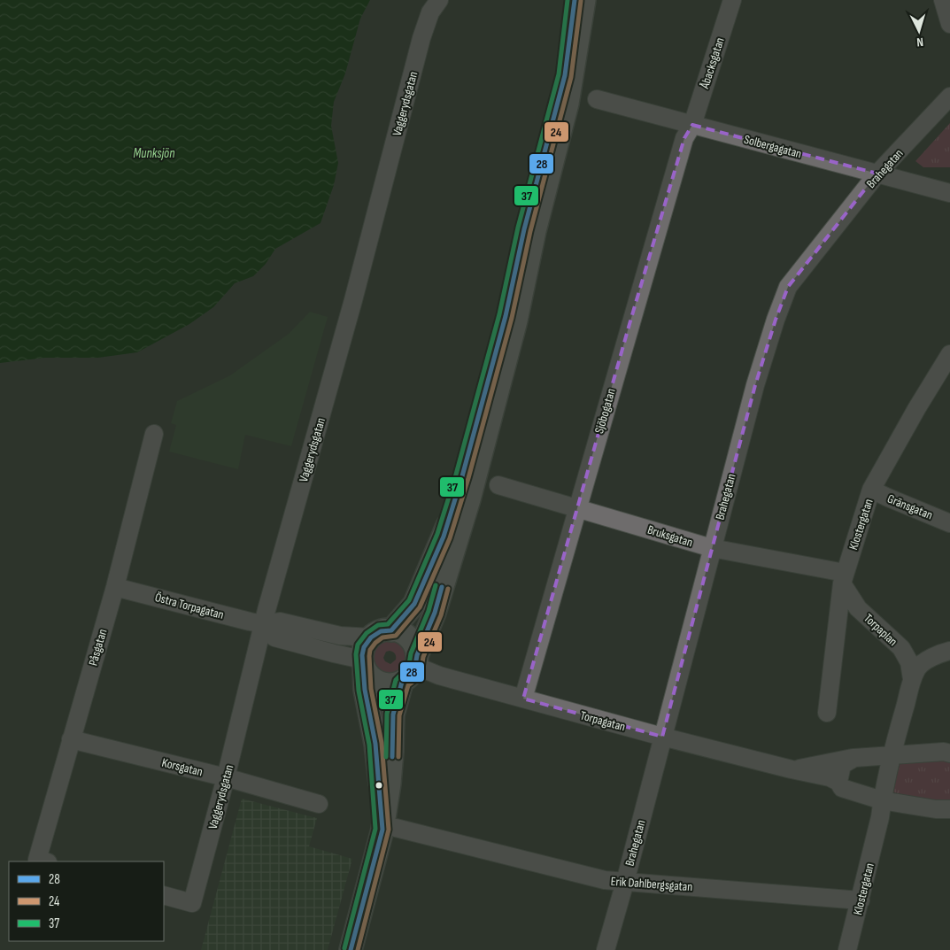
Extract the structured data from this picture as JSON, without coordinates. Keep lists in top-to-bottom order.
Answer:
{
  "streets": {
    "street": [
      "Åbacksgatan",
      "Vaggerydsgatan",
      "Solbergagatan",
      "Brahegatan",
      "Sjöbogatan",
      "Gränsgatan",
      "Klostergatan",
      "Bruksgatan",
      "Östra Torpagatan",
      "Torpaplan",
      "Påsgatan",
      "Torpagatan",
      "Korsgatan",
      "Erik Dahlbergsgatan"
    ]
  },
  "crossings": [
    ["Åbacksgatan", "Solbergagatan"],
    ["Åbacksgatan", "Sjöbogatan"],
    ["Vaggerydsgatan", "Östra Torpagatan"],
    ["Vaggerydsgatan", "Korsgatan"],
    ["Solbergagatan", "Brahegatan"],
    ["Solbergagatan", "Sjöbogatan"],
    ["Brahegatan", "Bruksgatan"],
    ["Brahegatan", "Torpagatan"],
    ["Brahegatan", "Erik Dahlbergsgatan"],
    ["Sjöbogatan", "Bruksgatan"],
    ["Sjöbogatan", "Torpagatan"],
    ["Gränsgatan", "Klostergatan"],
    ["Klostergatan", "Bruksgatan"],
    ["Klostergatan", "Torpaplan"],
    ["Klostergatan", "Erik Dahlbergsgatan"],
    ["Bruksgatan", "Torpaplan"],
    ["Östra Torpagatan", "Påsgatan"],
    ["Östra Torpagatan", "Torpagatan"],
    ["Påsgatan", "Korsgatan"]
  ],
  "water": ["Munksjön"],
  "lines": ["transit line 28", "transit line 37", "transit line 24"],
  "legend": ["28", "24", "37"],
  "north": "bottom"
}
